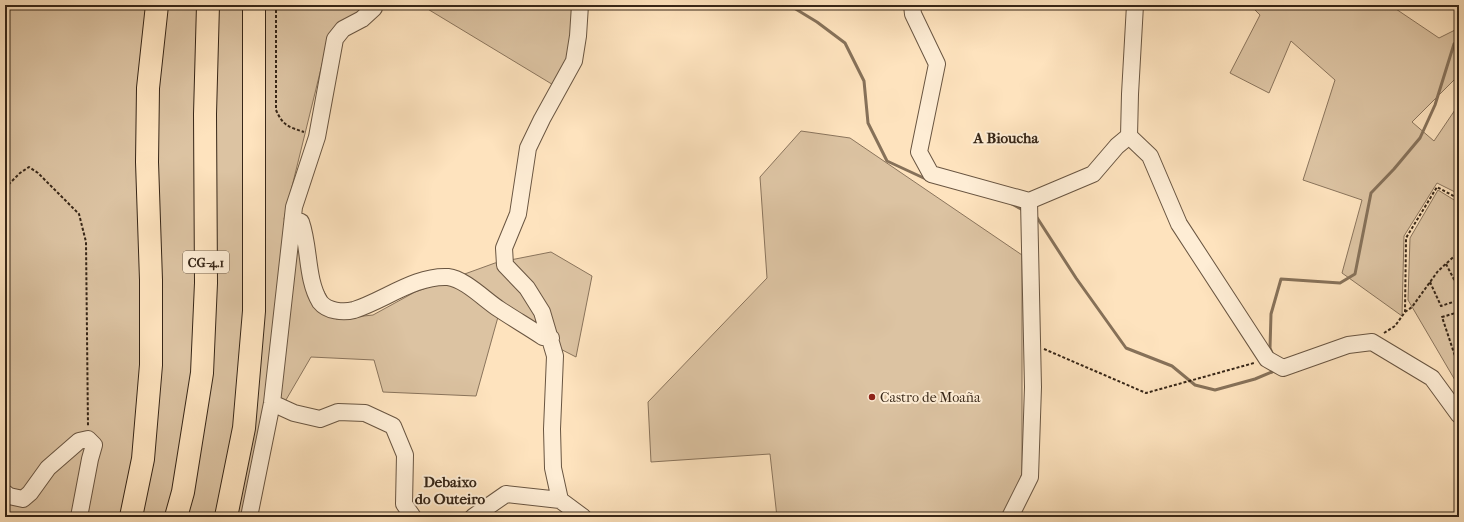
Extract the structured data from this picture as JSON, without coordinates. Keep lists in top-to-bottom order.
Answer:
{
  "streets": {
    "highway": ["CG-4.1"]
  },
  "districts": ["A Bioucha", "Debaixo do Outeiro"],
  "places": ["Castro de Moaña"]
}
